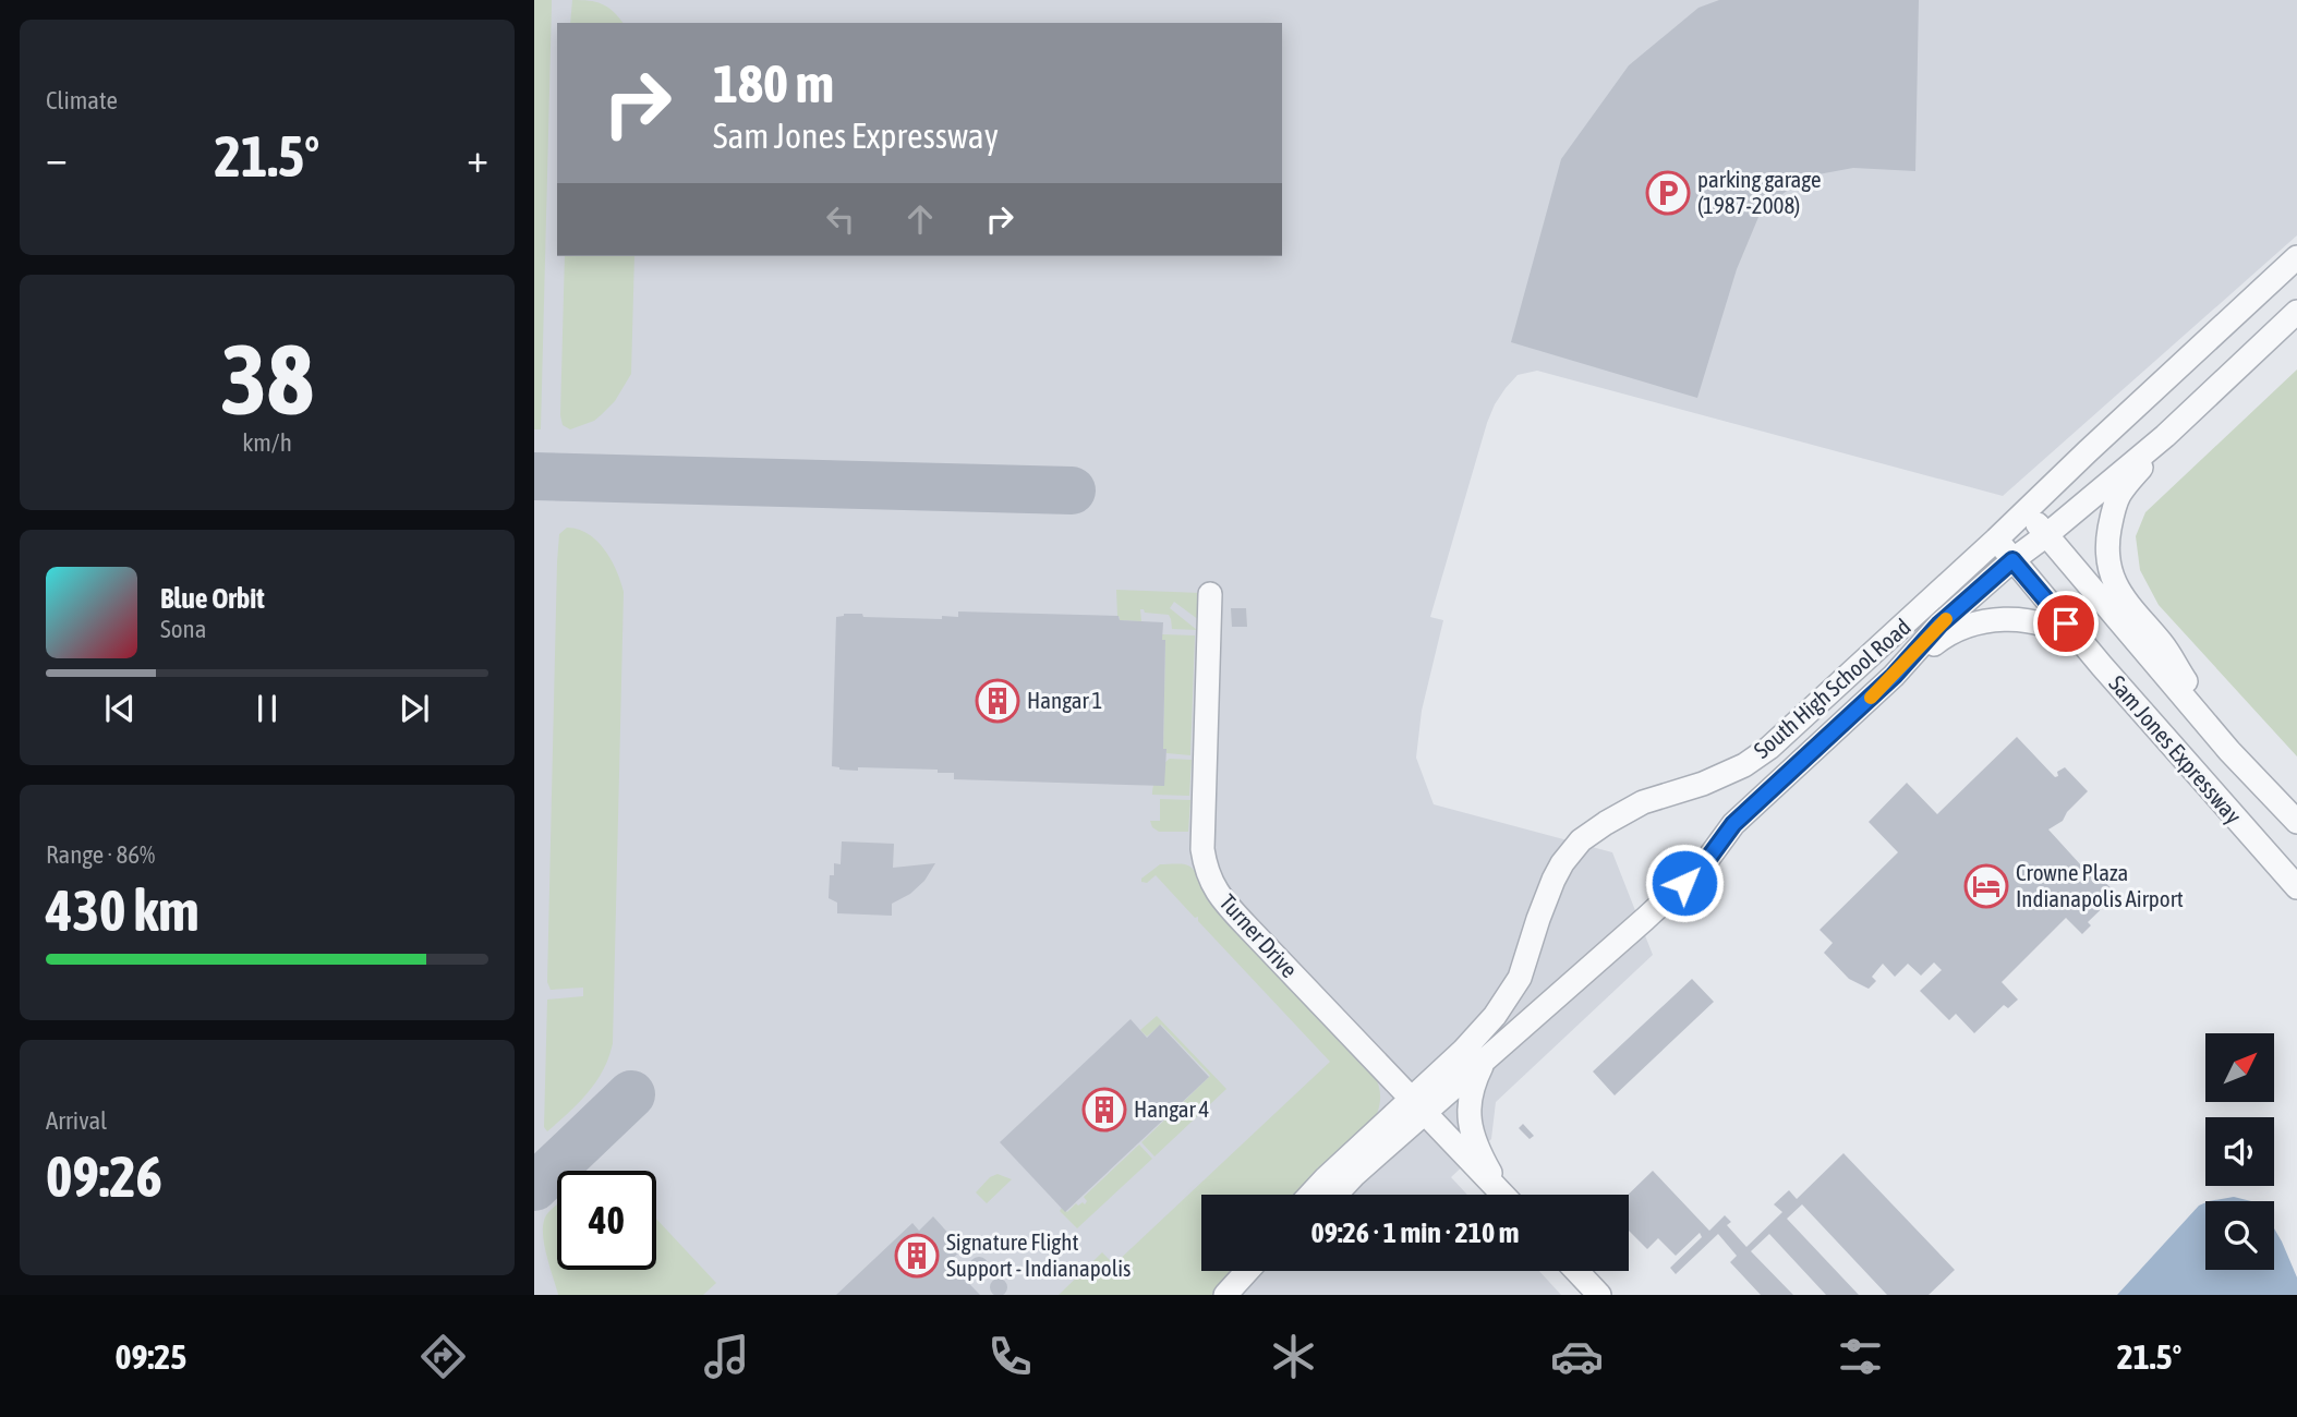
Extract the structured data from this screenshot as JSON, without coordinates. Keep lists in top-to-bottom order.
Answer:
{
  "streets": {
    "street": ["South High School Road", "Sam Jones Expressway", "Turner Drive"]
  },
  "crossings": [
    ["South High School Road", "Sam Jones Expressway"],
    ["South High School Road", "Turner Drive"]
  ],
  "places": {
    "parking": ["parking garage (1987-2008)"],
    "building": ["Hangar 1", "Hangar 4", "Signature Flight Support - Indianapolis"],
    "hotel": ["Crowne Plaza Indianapolis Airport"]
  },
  "north": "top right",
  "page": {
    "tile": [
      "Climate",
      ["38", "km/h"],
      ["Range · 86%", "430 km"],
      ["Arrival", "09:26"]
    ],
    "turn": ["180 m", "Sam Jones Expressway"],
    "heat": ["−", "21.5°", "+"],
    "song": ["Blue Orbit", "Sona"],
    "limit": "40",
    "trip": "09:26 · 1 min · 210 m",
    "tabs": ["09:25", "21.5°"]
  }
}
